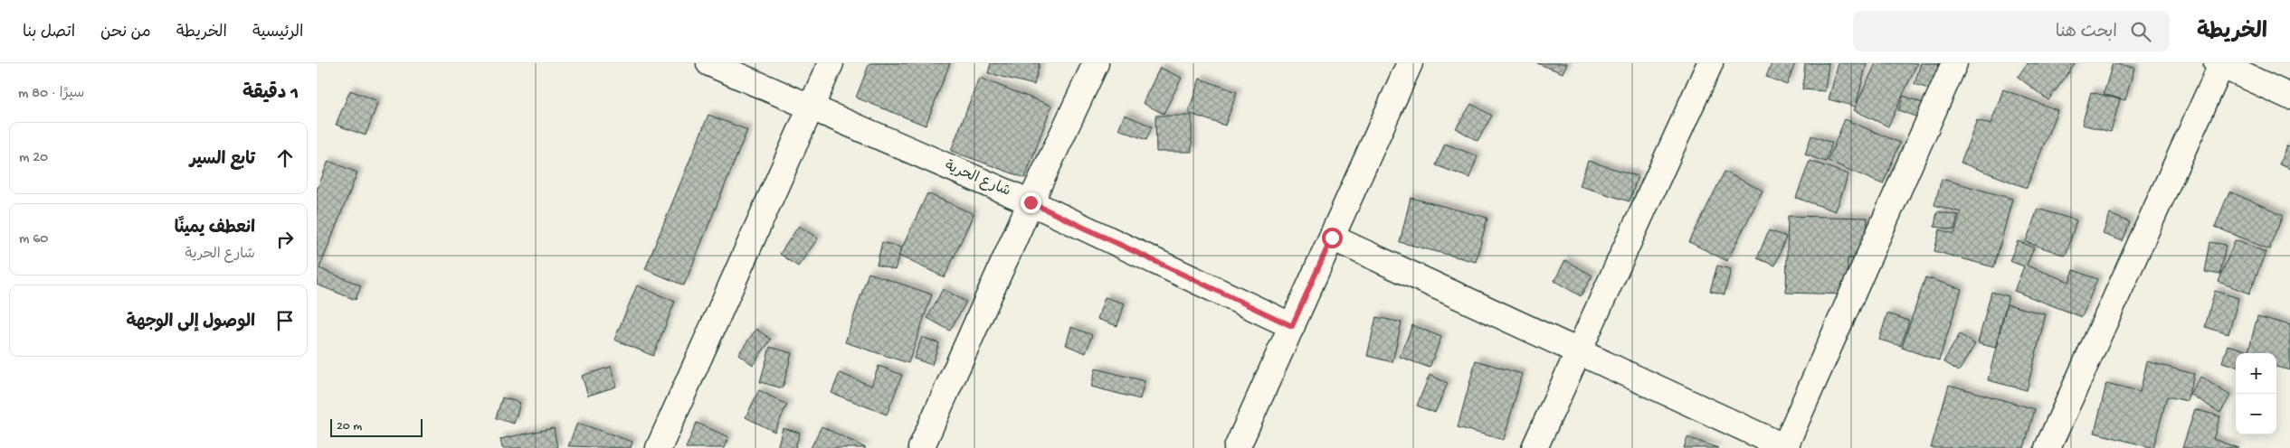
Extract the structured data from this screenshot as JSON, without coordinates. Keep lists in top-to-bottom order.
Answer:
{
  "streets": {
    "street": ["شارع الحرية"]
  },
  "scale_bar": "20 m",
  "page": {
    "header": "الخريطة",
    "search": "ابحث هنا",
    "nav": [
      "الرئيسية",
      "الخريطة",
      "من نحن",
      "اتصل بنا"
    ],
    "heading": ["1 دقيقة", "سيرًا · 80 m"],
    "list": [
      ["تابع السير", "20 m"],
      ["انعطف يمينًا", "شارع الحرية", "60 m"],
      "الوصول إلى الوجهة"
    ],
    "map_buttons": ["+", "−"],
    "scale": "20 m"
  }
}
